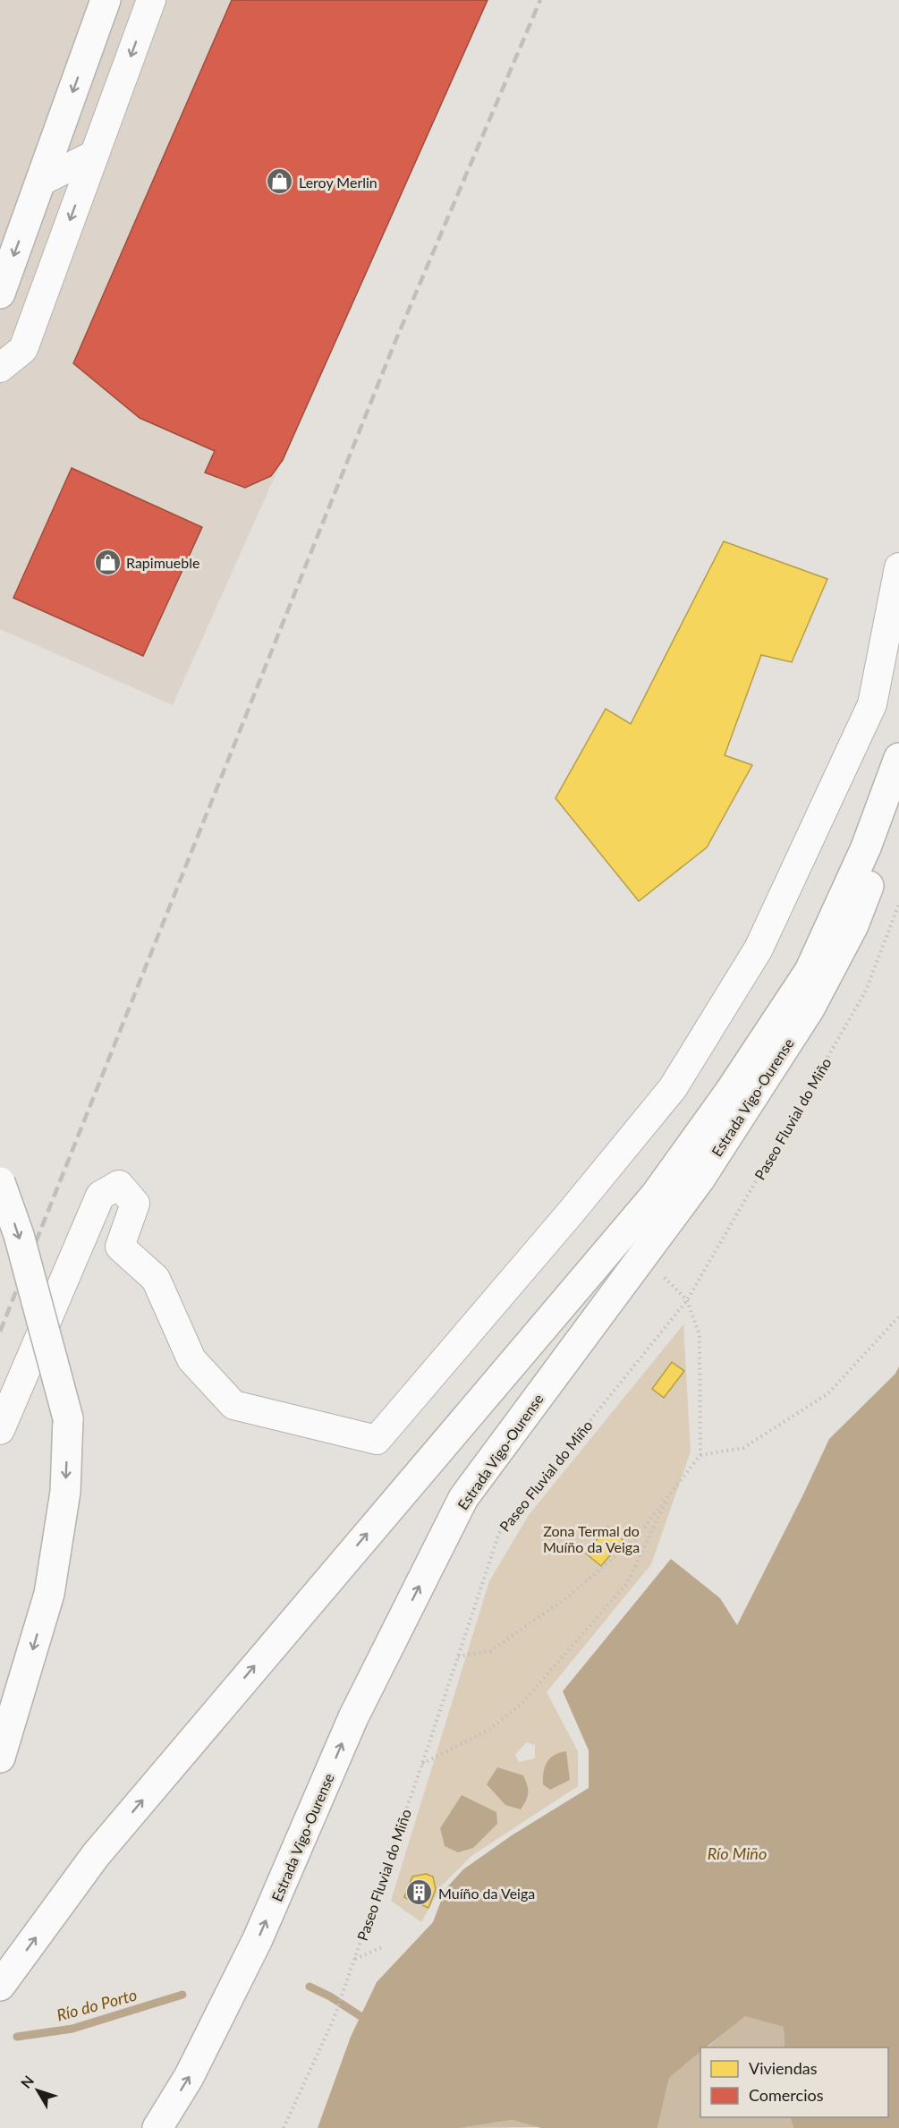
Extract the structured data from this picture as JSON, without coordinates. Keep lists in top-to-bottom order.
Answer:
{
  "streets": {
    "highway": ["Estrada Vigo-Ourense"],
    "path": ["Paseo Fluvial do Miño"]
  },
  "water": ["Río Miño", "Río do Porto"],
  "parks": ["Zona Termal do Muíño da Veiga"],
  "places": {
    "shop": ["Leroy Merlin", "Rapimueble"],
    "building": ["Muíño da Veiga"]
  },
  "legend": ["Viviendas", "Comercios"],
  "north": "top left"
}
